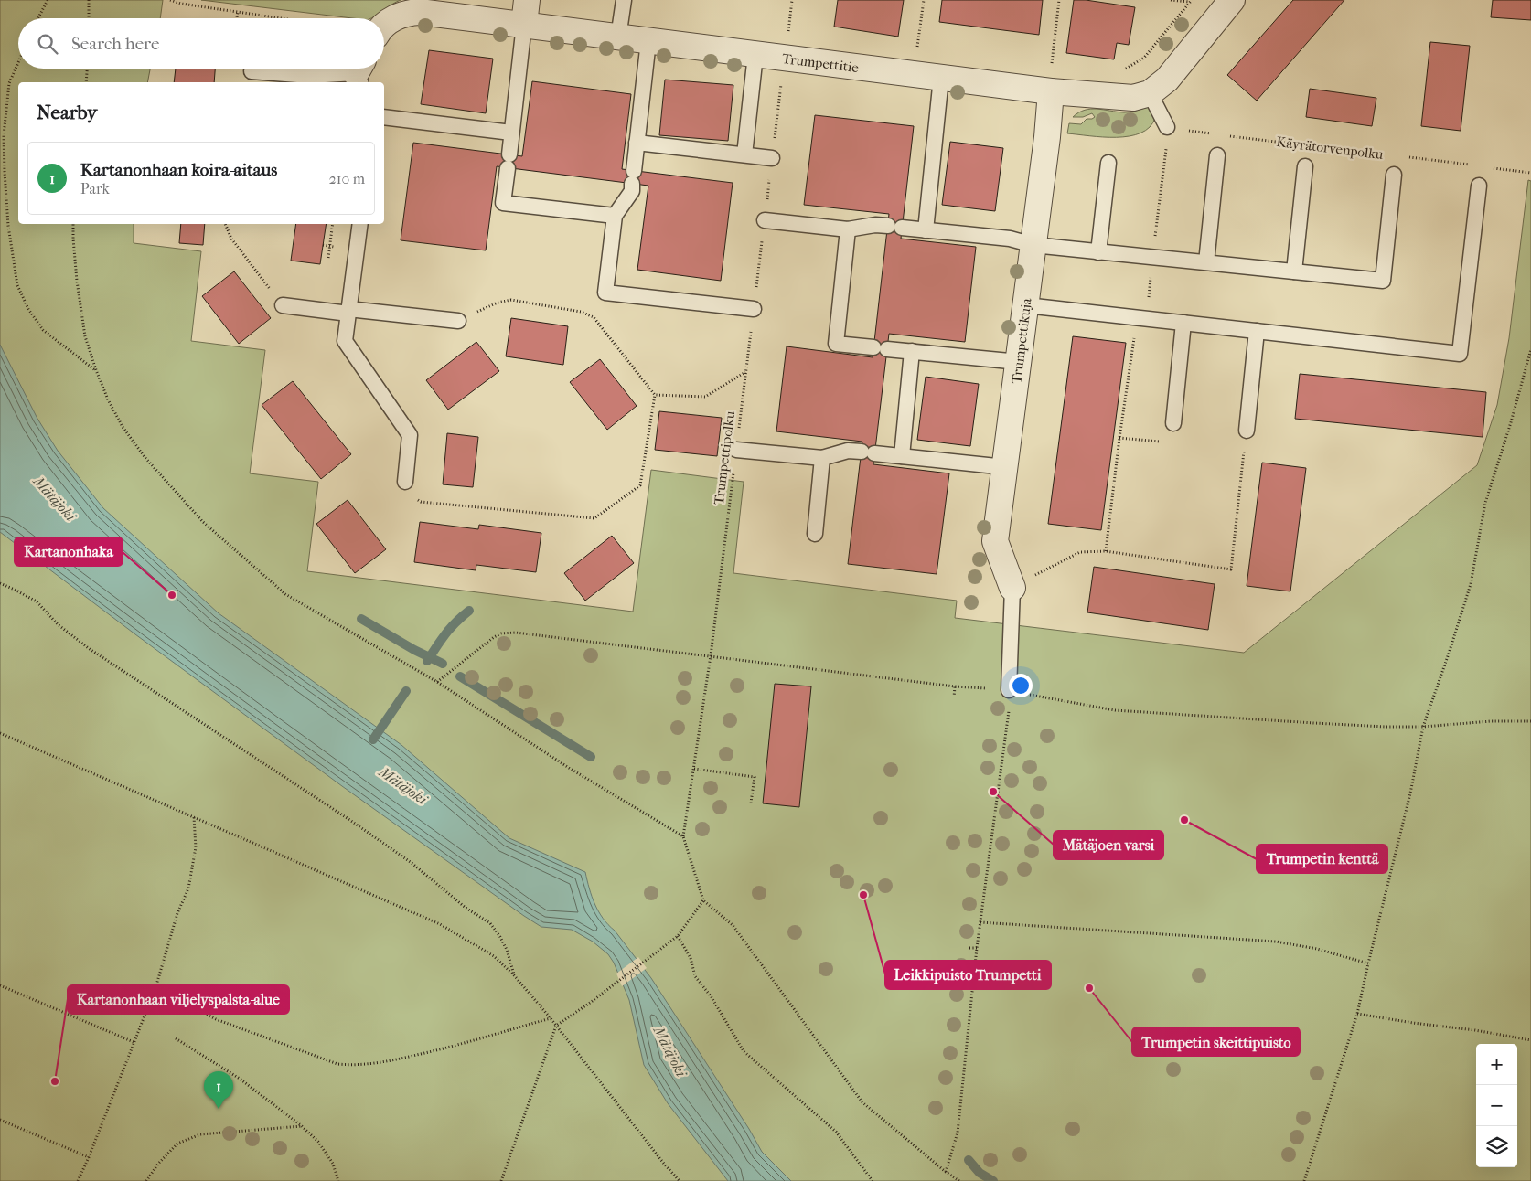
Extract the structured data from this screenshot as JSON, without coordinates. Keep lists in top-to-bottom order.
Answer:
{
  "streets": {
    "street": ["Trumpettitie", "Trumpettikuja"],
    "path": ["Käyrätorvenpolku", "Trumpettipolku"]
  },
  "crossings": [
    ["Trumpettitie", "Trumpettikuja"]
  ],
  "water": ["Mätäjoki"],
  "places": [
    "Kartanonhaka",
    "Mätäjoen varsi",
    "Trumpetin kenttä",
    "Leikkipuisto Trumpetti",
    "Trumpetin skeittipuisto",
    "Kartanonhaan viljelyspalsta-alue"
  ],
  "page": {
    "search": "Search here",
    "heading": "Nearby",
    "list": [
      {
        "mark": "1",
        "name": "Kartanonhaan koira-aitaus",
        "note": "Park",
        "value": "210 m"
      }
    ],
    "map_buttons": ["+", "−"],
    "pins": "1"
  }
}
